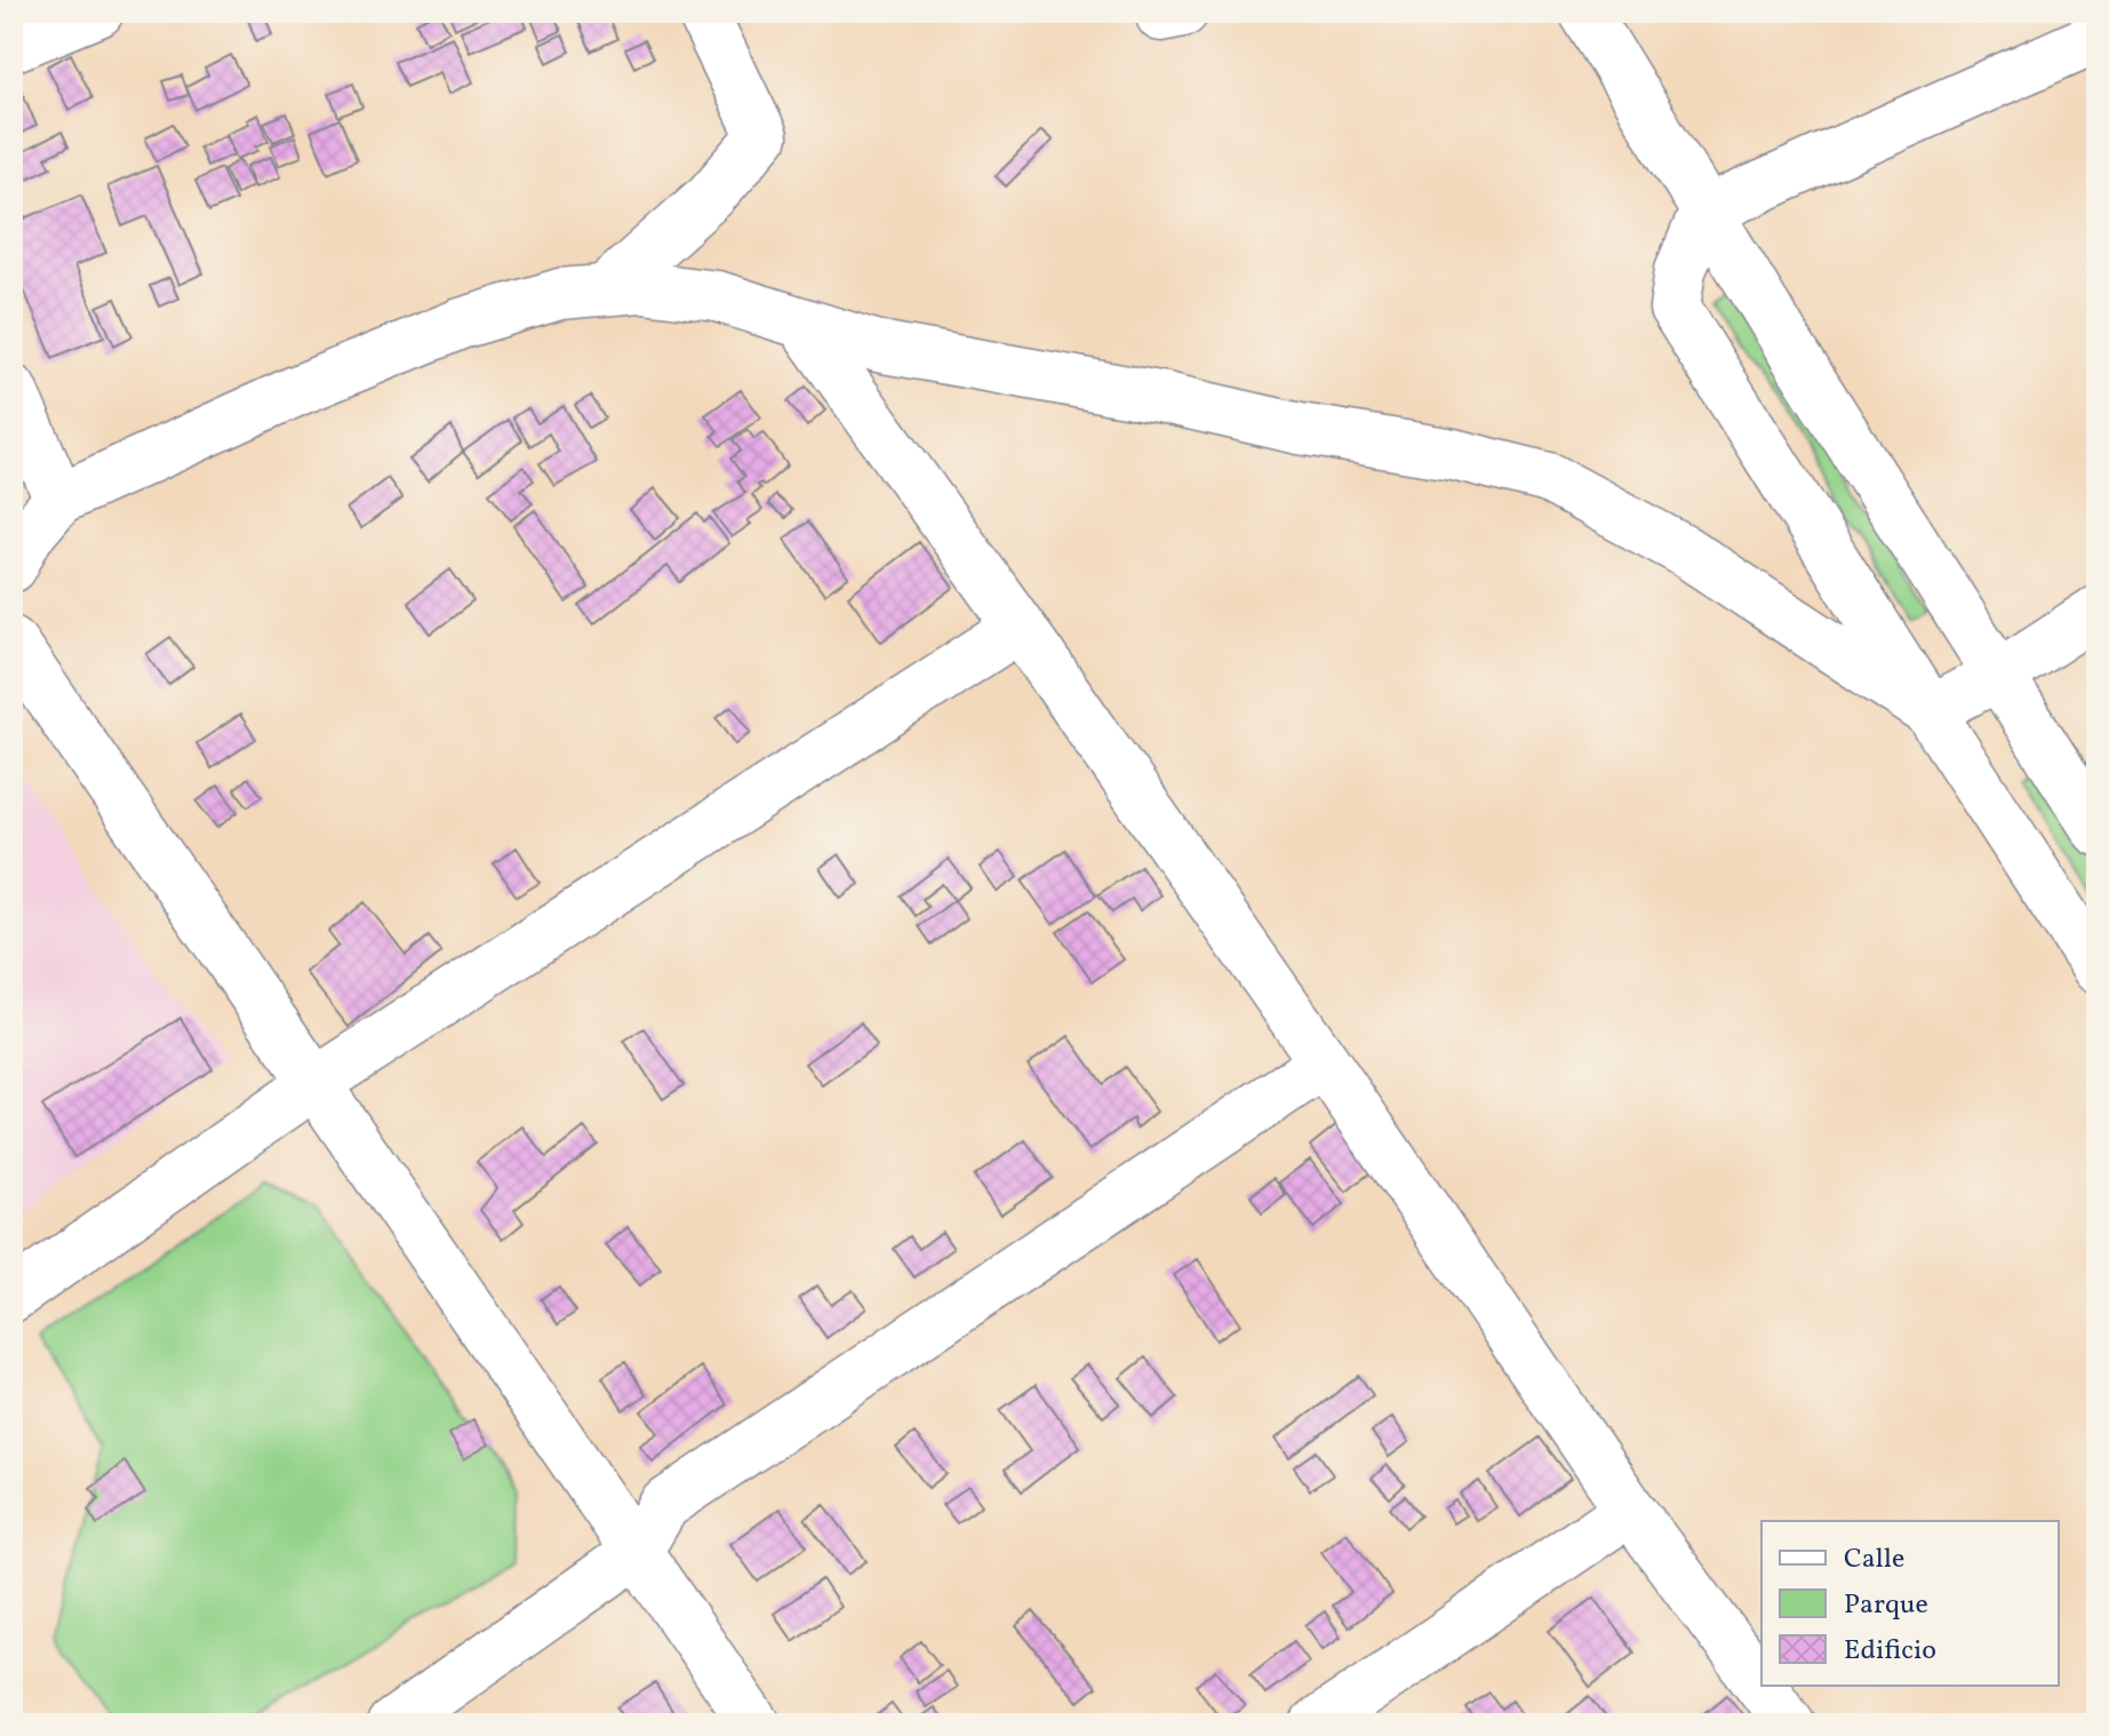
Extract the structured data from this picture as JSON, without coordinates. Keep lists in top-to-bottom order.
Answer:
{
  "legend": ["Calle", "Parque", "Edificio"]
}
